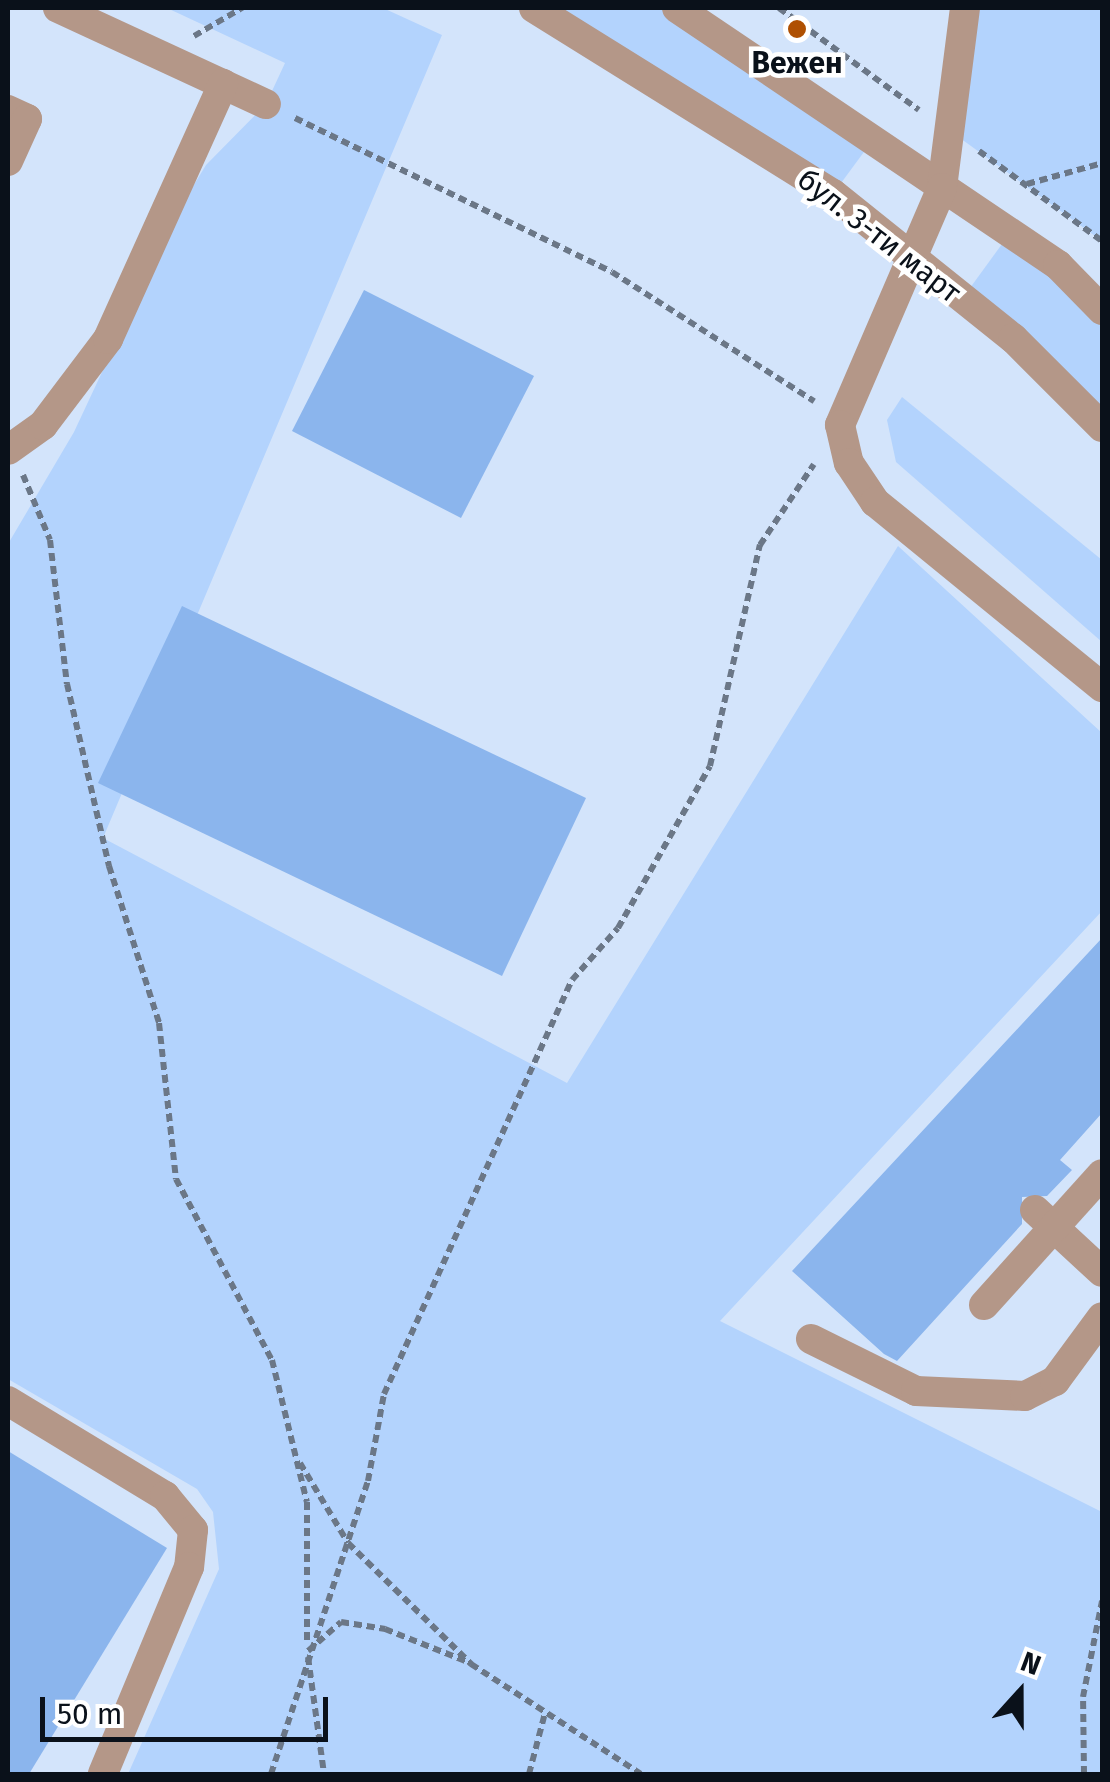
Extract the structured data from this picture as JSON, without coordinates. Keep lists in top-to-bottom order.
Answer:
{
  "streets": {
    "street": ["бул. 3-ти март"]
  },
  "places": ["Вежен"],
  "scale_bar": "50 m",
  "north": "top"
}
